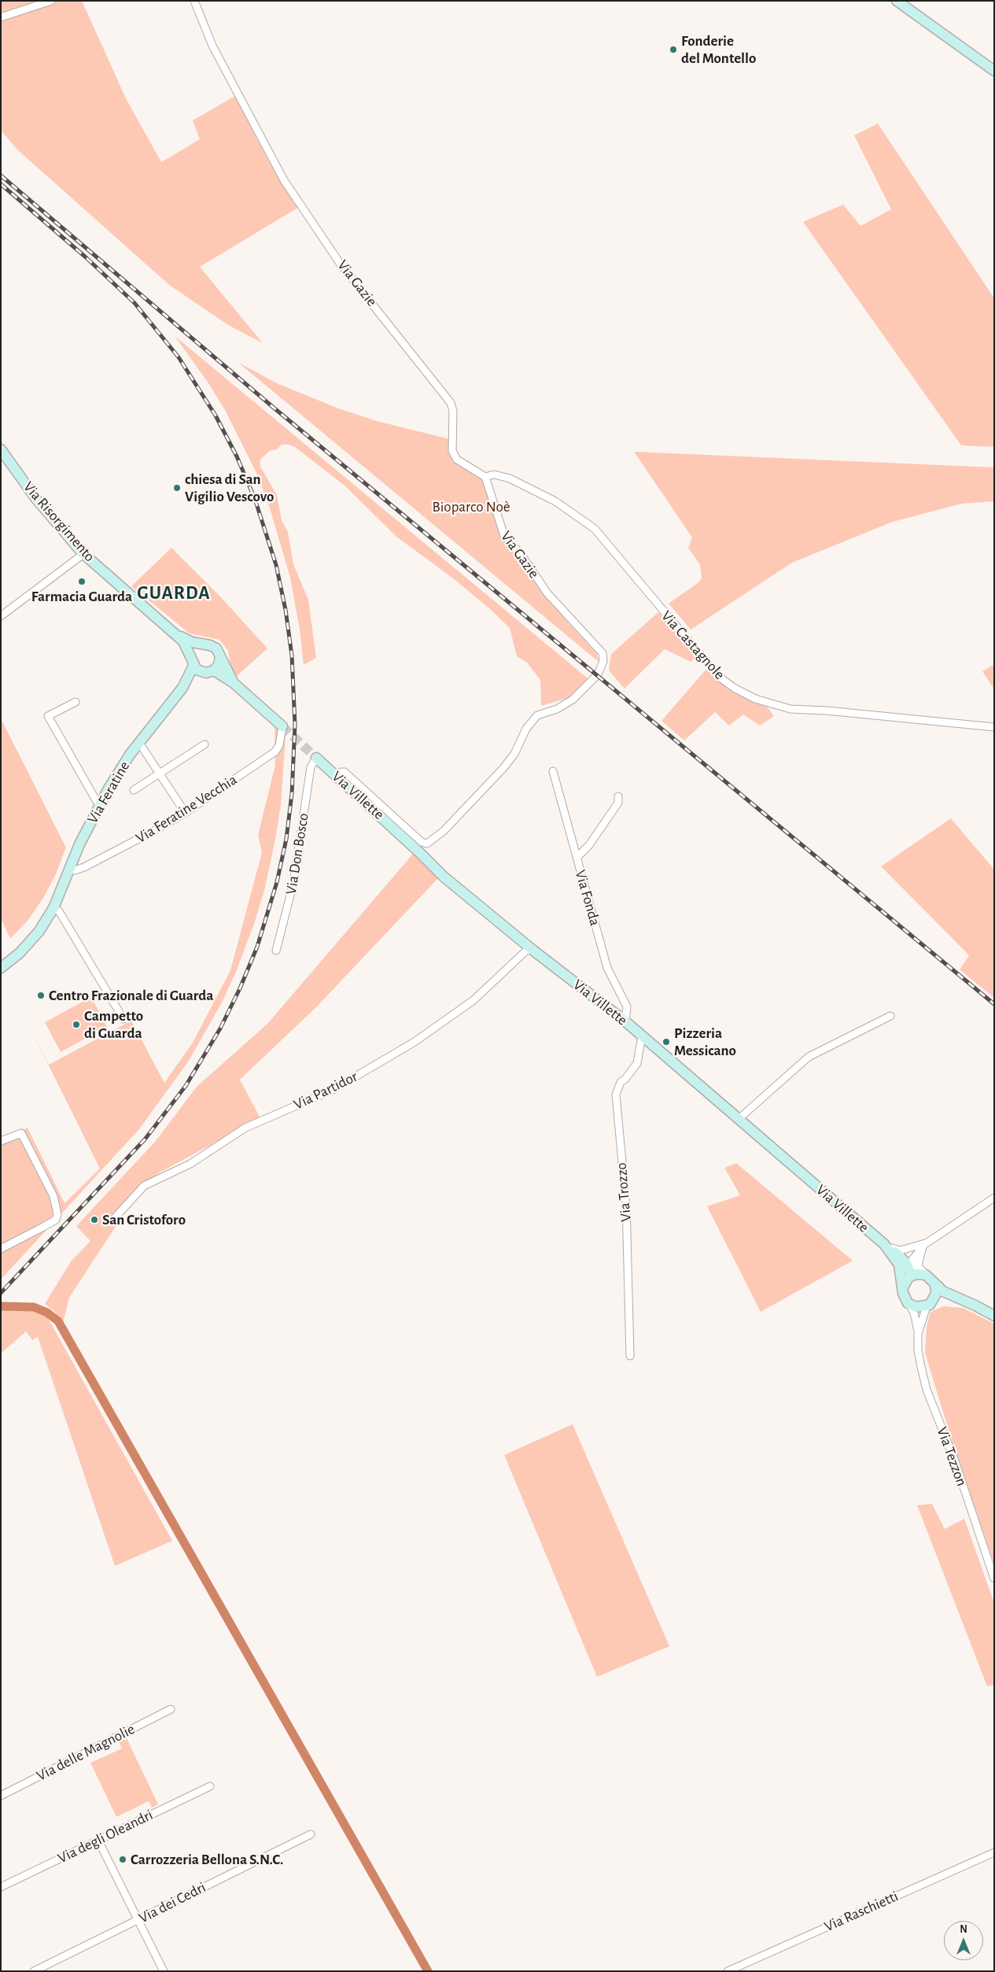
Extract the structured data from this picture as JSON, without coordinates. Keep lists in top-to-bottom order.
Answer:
{
  "streets": {
    "street": [
      "Via Gazie",
      "Via Risorgimento",
      "Via Castagnole",
      "Via Feratine",
      "Via Villette",
      "Via Feratine Vecchia",
      "Via Don Bosco",
      "Via Fonda",
      "Via Partidor",
      "Via Trozzo",
      "Via Tezzon",
      "Via delle Magnolie",
      "Via degli Oleandri",
      "Via dei Cedri",
      "Via Raschietti"
    ]
  },
  "crossings": [
    ["Via Gazie", "Via Castagnole"],
    ["Via Gazie", "Via Villette"],
    ["Via Risorgimento", "Via Feratine"],
    ["Via Risorgimento", "Via Feratine Vecchia"],
    ["Via Feratine", "Via Feratine Vecchia"],
    ["Via Villette", "Via Don Bosco"],
    ["Via Villette", "Via Fonda"],
    ["Via Villette", "Via Partidor"],
    ["Via Villette", "Via Trozzo"],
    ["Via Villette", "Via Tezzon"]
  ],
  "districts": ["GUARDA"],
  "parks": ["Bioparco Noè"],
  "places": [
    "Fonderie del Montello",
    "chiesa di San Vigilio Vescovo",
    "Farmacia Guarda",
    "Centro Frazionale di Guarda",
    "Campetto di Guarda",
    "Pizzeria Messicano",
    "San Cristoforo",
    "Carrozzeria Bellona S.N.C."
  ],
  "north": "top"
}
